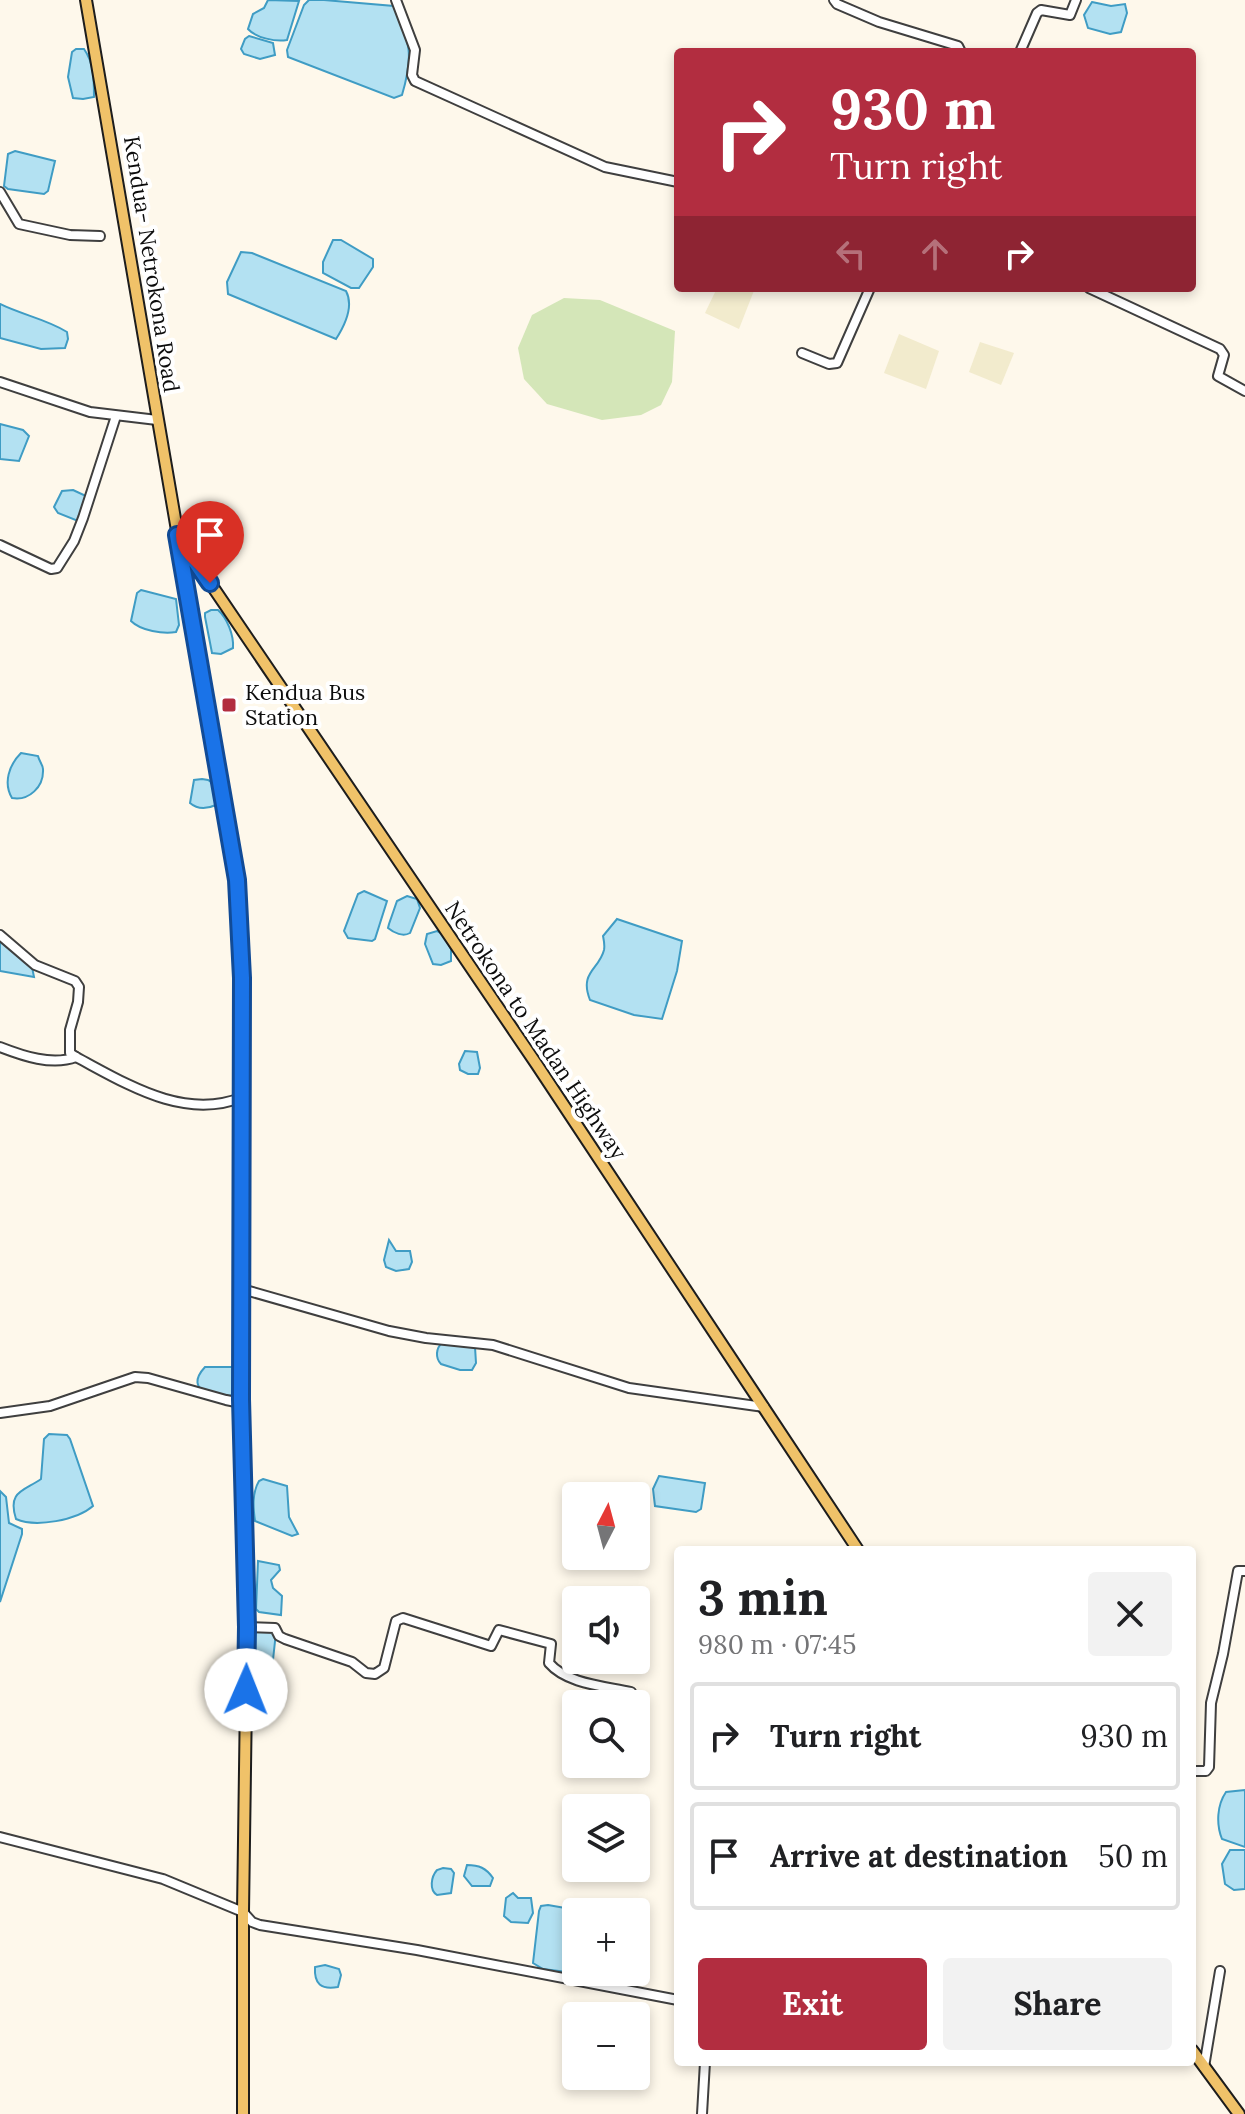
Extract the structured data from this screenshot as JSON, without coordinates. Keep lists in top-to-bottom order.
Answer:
{
  "streets": {
    "main road": ["Kendua- Netrokona Road", "Netrokona to Madan Highway"]
  },
  "crossings": [
    ["Kendua- Netrokona Road", "Netrokona to Madan Highway"]
  ],
  "places": {
    "transit": ["Kendua Bus Station"]
  },
  "north": "top",
  "page": {
    "turn": ["930 m", "Turn right"],
    "map_buttons": ["+", "−"],
    "heading": ["3 min", "980 m · 07:45"],
    "list": [
      {
        "name": "Turn right",
        "value": "930 m"
      },
      {
        "name": "Arrive at destination",
        "value": "50 m"
      }
    ],
    "buttons": ["Exit", "Share"]
  }
}
